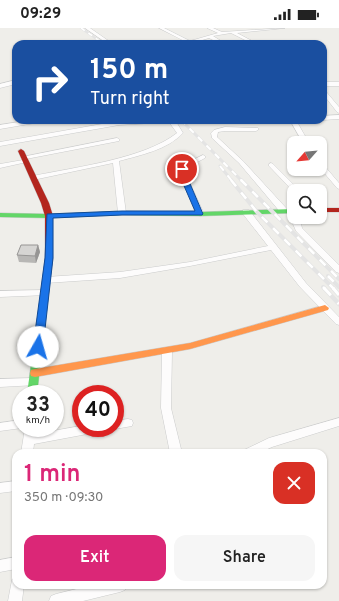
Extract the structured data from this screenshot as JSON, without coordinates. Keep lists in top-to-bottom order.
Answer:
{
  "north": "bottom left",
  "page": {
    "status": "09:29",
    "turn": ["150 m", "Turn right"],
    "speed": "33 km/h",
    "limit": "40",
    "heading": ["1 min", "350 m · 09:30"],
    "buttons": ["Exit", "Share"]
  }
}
